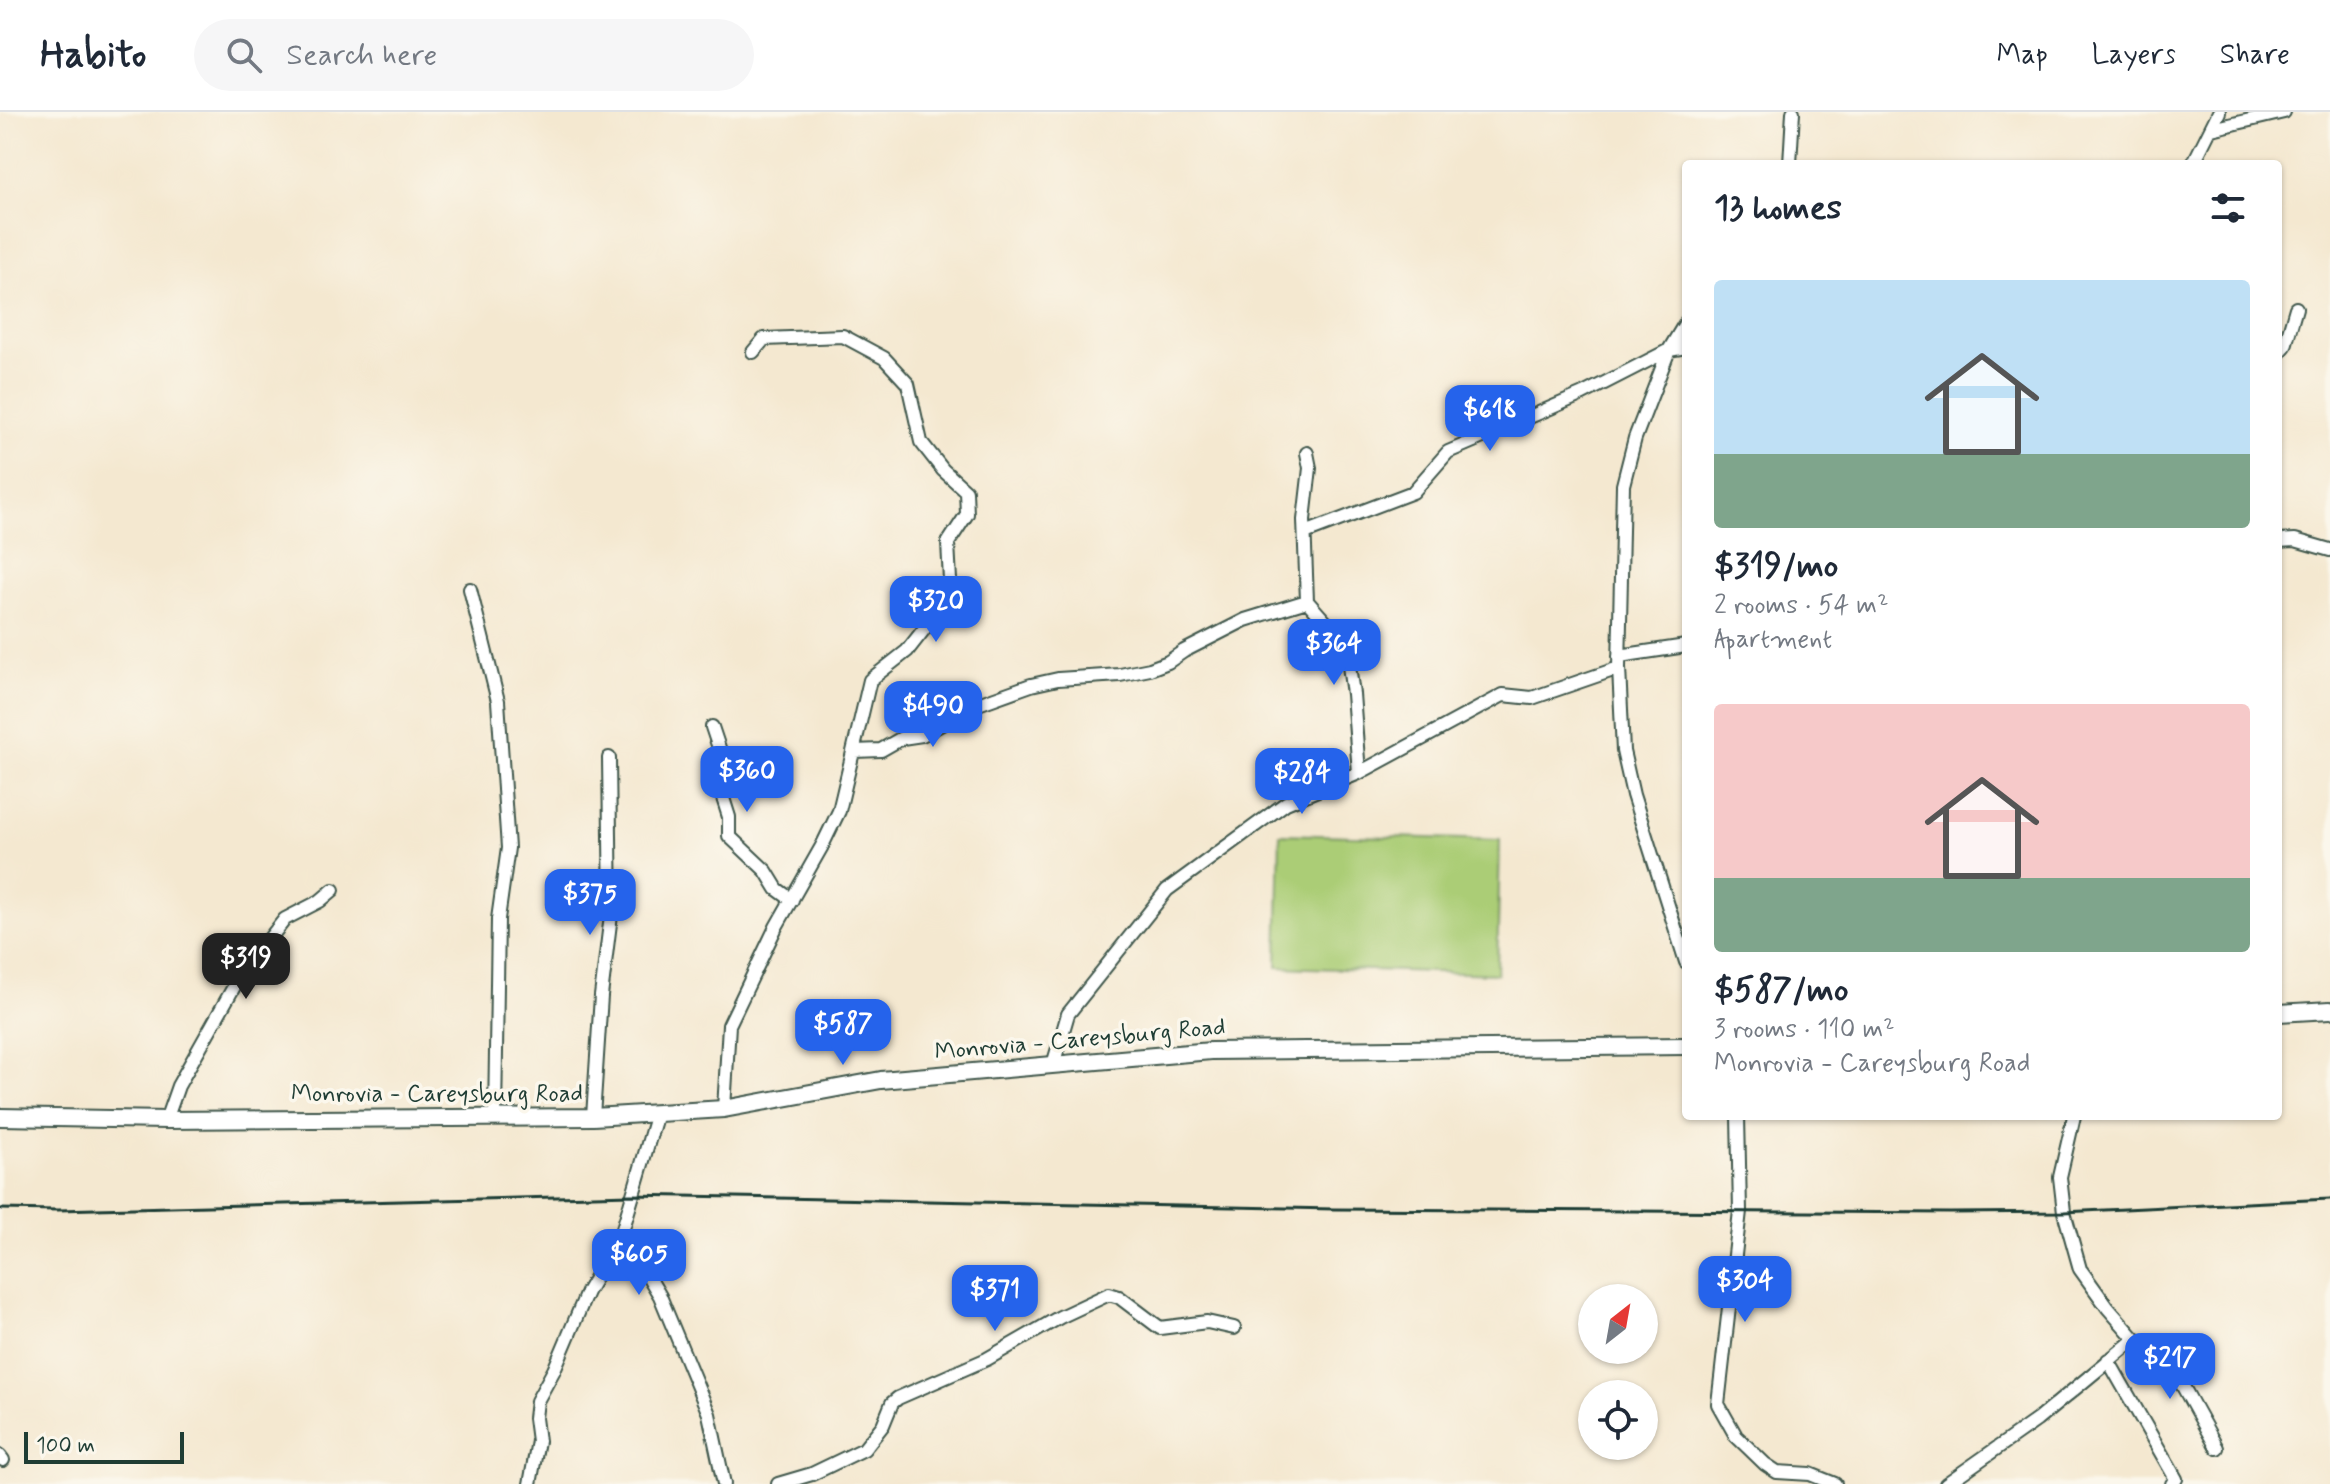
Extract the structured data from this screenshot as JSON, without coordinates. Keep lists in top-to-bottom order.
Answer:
{
  "streets": {
    "main road": ["Monrovia - Careysburg Road"]
  },
  "scale_bar": "100 m",
  "north": "top right",
  "page": {
    "header": "Habito",
    "search": "Search here",
    "nav": ["Map", "Layers", "Share"],
    "heading": "13 homes",
    "list": [
      {
        "name": "$319/mo",
        "note": "2 rooms · 54 m² · Apartment"
      },
      {
        "name": "$587/mo",
        "note": "3 rooms · 110 m² · Monrovia - Careysburg Road"
      }
    ],
    "price": [
      "$618",
      "$320",
      "$364",
      "$490",
      "$360",
      "$284",
      "$375",
      "$319",
      "$587",
      "$605",
      "$304",
      "$371",
      "$217"
    ],
    "scale": "100 m"
  }
}
